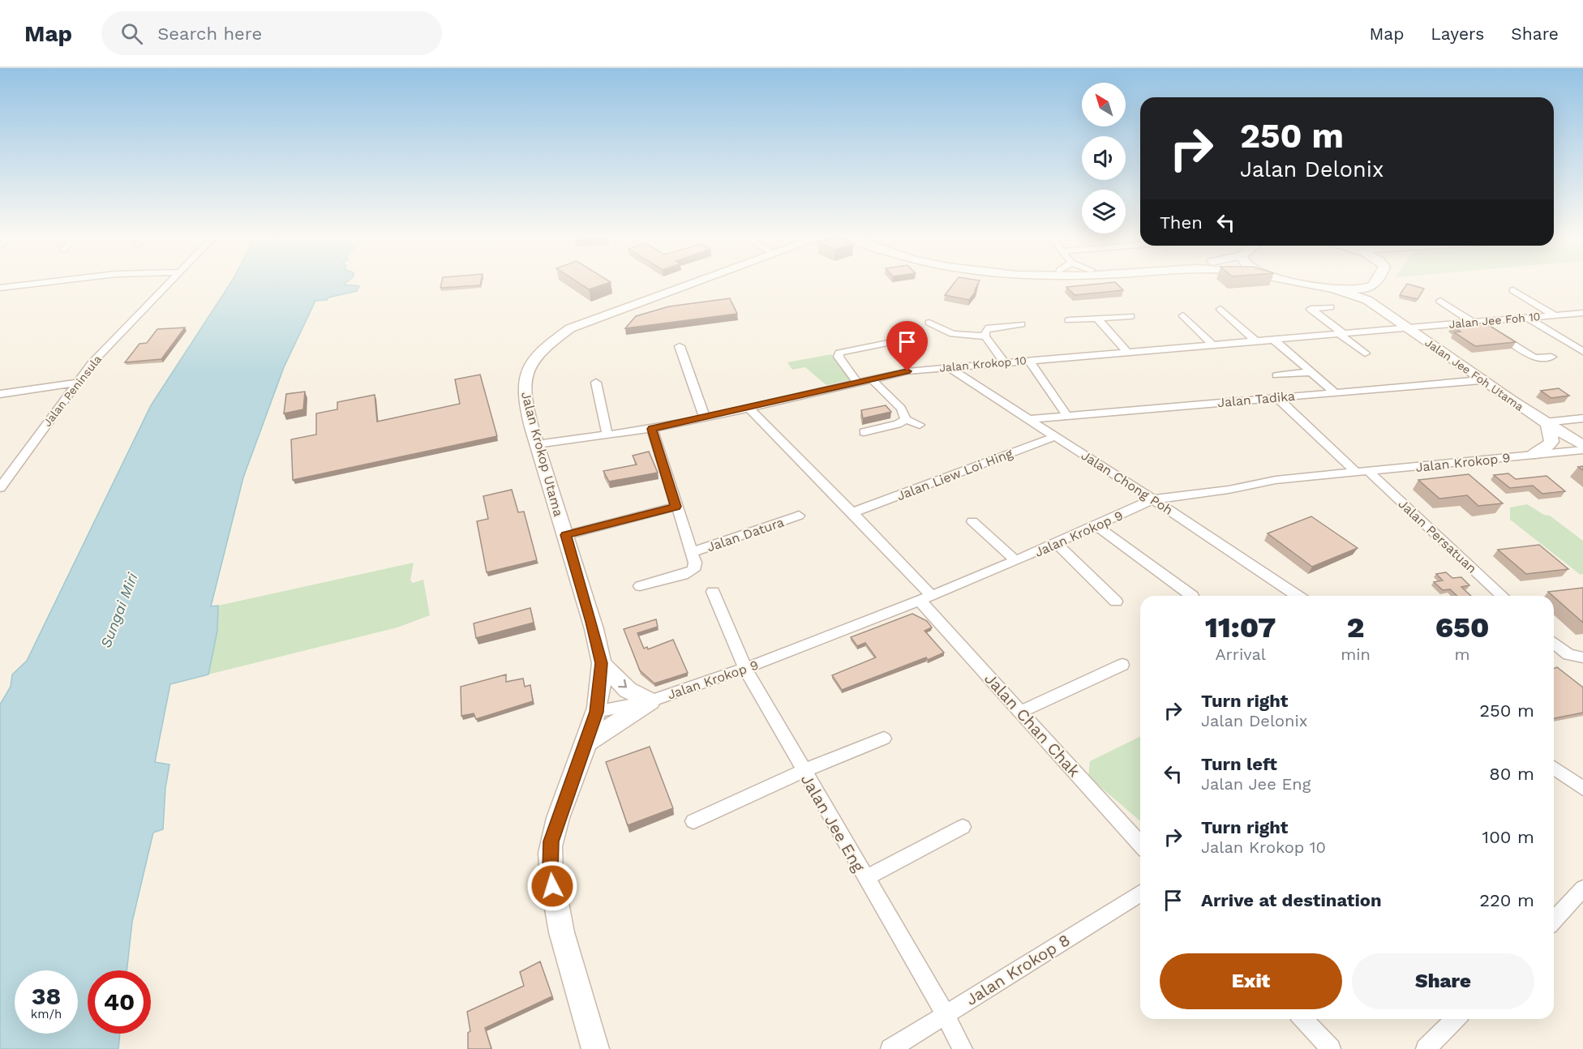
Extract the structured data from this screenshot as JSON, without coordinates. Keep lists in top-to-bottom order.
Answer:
{
  "streets": {
    "street": [
      "Jalan Jee Foh 10",
      "Jalan Krokop 10",
      "Jalan Jee Foh Utama",
      "Jalan Peninsula",
      "Jalan Tadika",
      "Jalan Krokop Utama",
      "Jalan Krokop 9",
      "Jalan Liew Loi Hing",
      "Jalan Chong Poh",
      "Jalan Datura",
      "Jalan Persatuan",
      "Jalan Chan Chak",
      "Jalan Jee Eng",
      "Jalan Krokop 8"
    ]
  },
  "crossings": [
    ["Jalan Jee Foh 10", "Jalan Krokop 10"],
    ["Jalan Jee Foh 10", "Jalan Jee Foh Utama"],
    ["Jalan Krokop 10", "Jalan Jee Foh Utama"],
    ["Jalan Krokop 10", "Jalan Krokop Utama"],
    ["Jalan Krokop 10", "Jalan Chong Poh"],
    ["Jalan Krokop 10", "Jalan Chan Chak"],
    ["Jalan Jee Foh Utama", "Jalan Tadika"],
    ["Jalan Tadika", "Jalan Chong Poh"],
    ["Jalan Krokop Utama", "Jalan Krokop 9"],
    ["Jalan Krokop 9", "Jalan Chong Poh"],
    ["Jalan Krokop 9", "Jalan Persatuan"],
    ["Jalan Krokop 9", "Jalan Chan Chak"],
    ["Jalan Krokop 9", "Jalan Jee Eng"],
    ["Jalan Liew Loi Hing", "Jalan Chong Poh"],
    ["Jalan Liew Loi Hing", "Jalan Chan Chak"],
    ["Jalan Jee Eng", "Jalan Krokop 8"]
  ],
  "water": ["Sungai Miri"],
  "north": "top left",
  "page": {
    "header": "Map",
    "search": "Search here",
    "nav": ["Map", "Layers", "Share"],
    "turn": ["250 m", "Jalan Delonix"],
    "then": "Then",
    "eta": [
      "11:07",
      "Arrival",
      "2",
      "min",
      "650",
      "m"
    ],
    "list": [
      {
        "name": "Turn right",
        "note": "Jalan Delonix",
        "value": "250 m"
      },
      {
        "name": "Turn left",
        "note": "Jalan Jee Eng",
        "value": "80 m"
      },
      {
        "name": "Turn right",
        "note": "Jalan Krokop 10",
        "value": "100 m"
      },
      {
        "name": "Arrive at destination",
        "value": "220 m"
      }
    ],
    "buttons": ["Exit", "Share"],
    "speed": "38 km/h",
    "limit": "40"
  }
}
